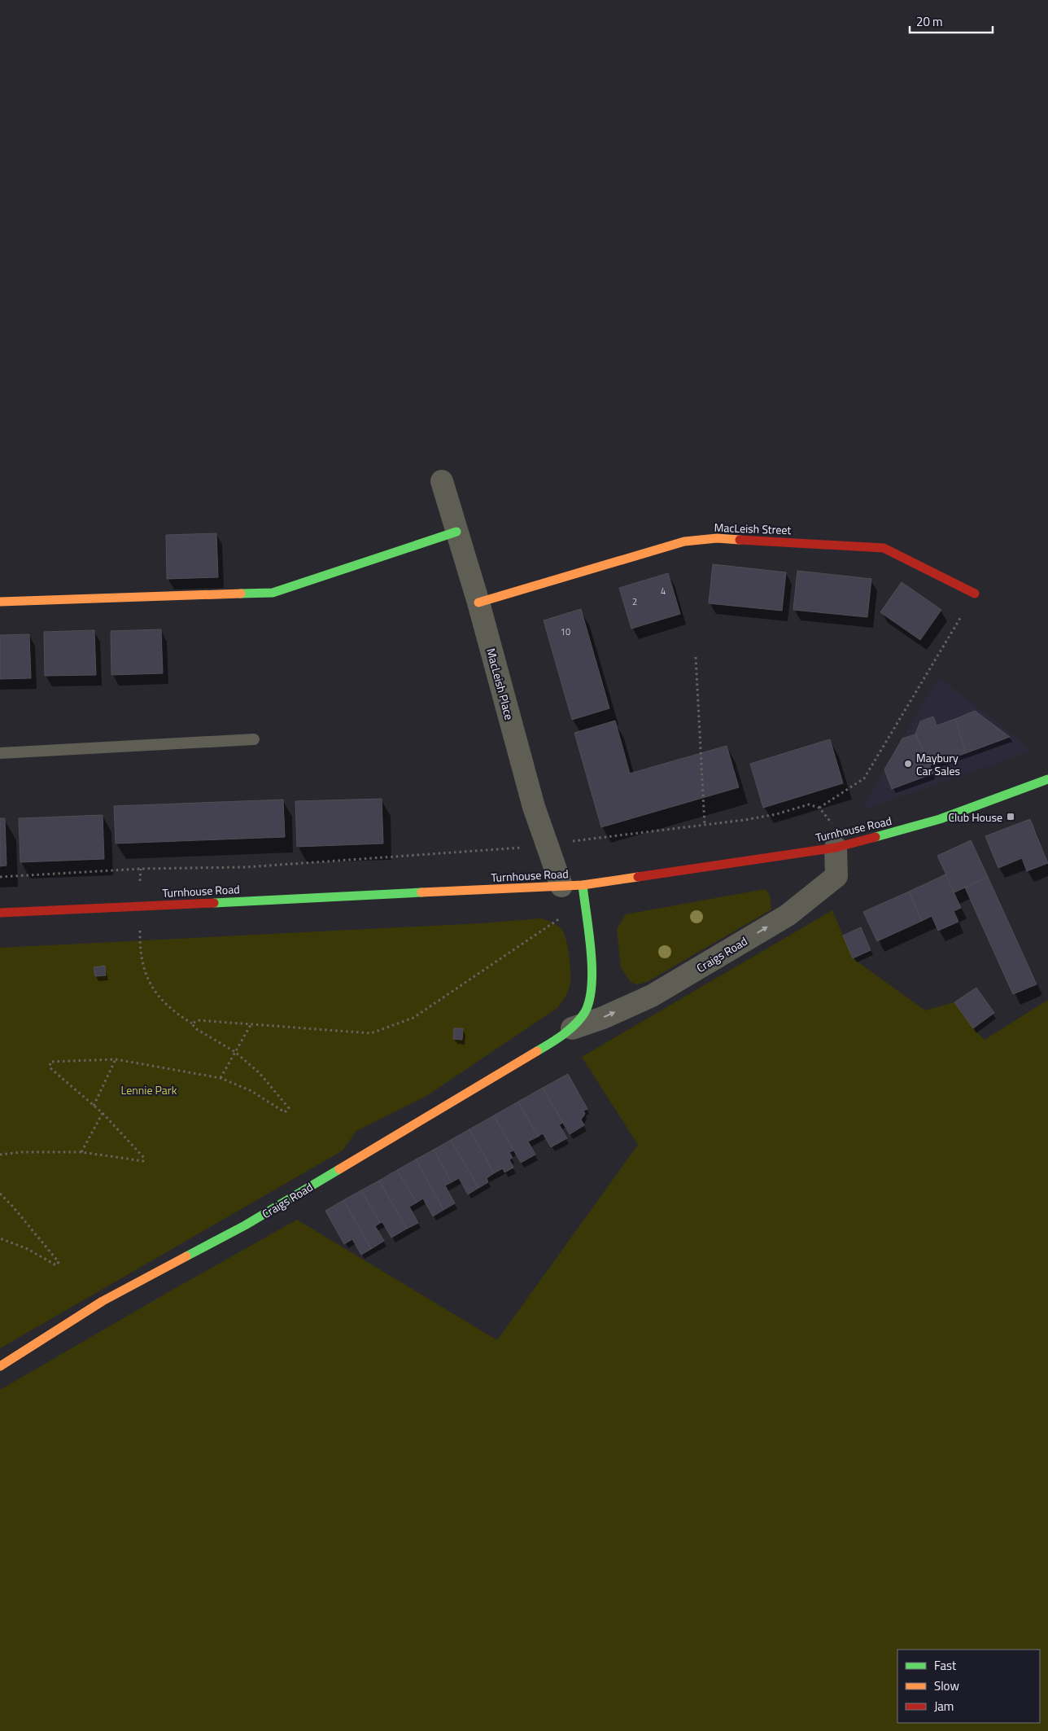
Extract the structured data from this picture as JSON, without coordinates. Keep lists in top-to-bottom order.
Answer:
{
  "streets": {
    "street": [
      "MacLeish Street",
      "MacLeish Place",
      "Turnhouse Road",
      "Craigs Road"
    ]
  },
  "crossings": [
    ["MacLeish Street", "MacLeish Place"],
    ["MacLeish Place", "Turnhouse Road"],
    ["MacLeish Place", "Craigs Road"],
    ["Turnhouse Road", "Craigs Road"]
  ],
  "parks": ["Lennie Park"],
  "places": {
    "other": ["Maybury Car Sales"],
    "transit": ["Club House"]
  },
  "house_numbers": ["4", "2", "10"],
  "legend": ["Fast", "Slow", "Jam"],
  "scale_bar": "20 m"
}
